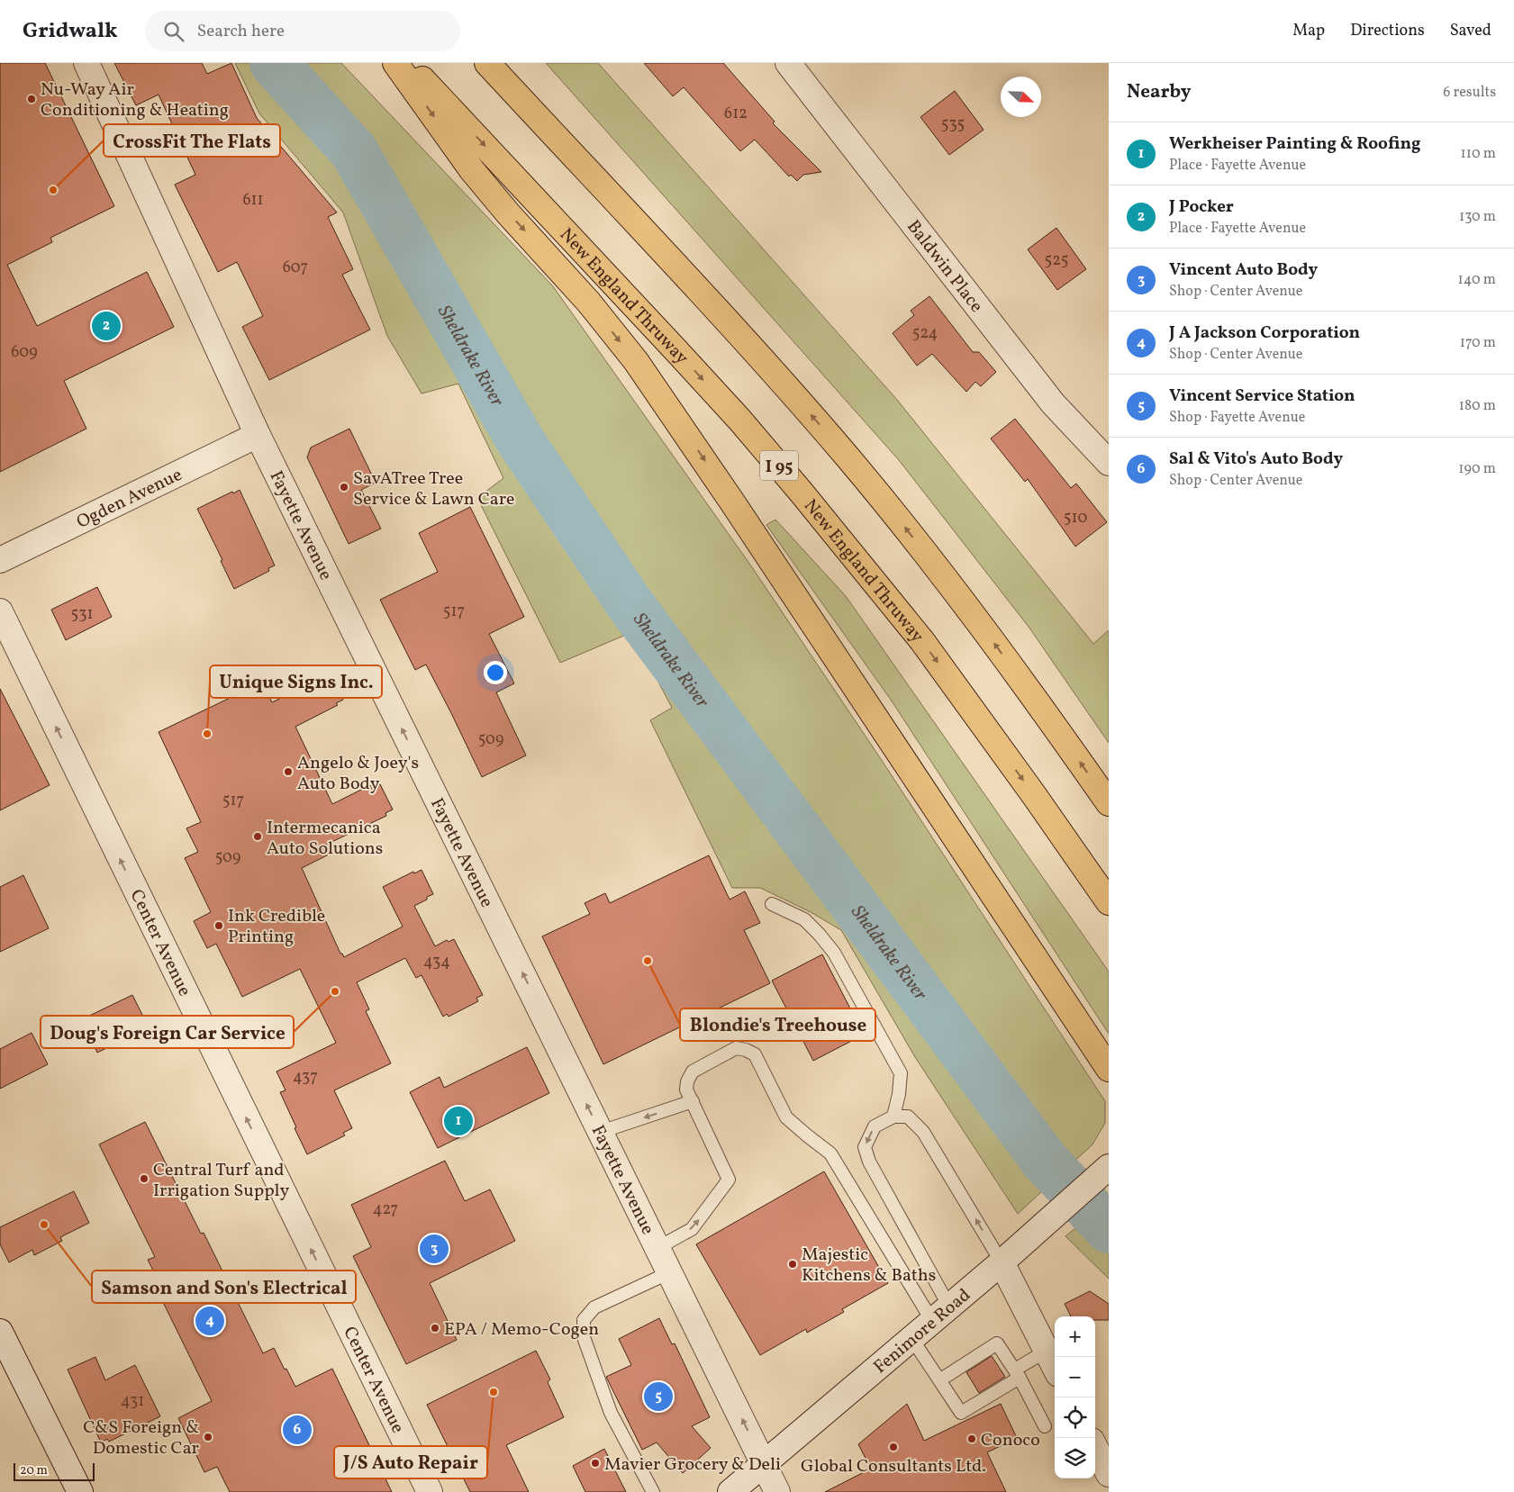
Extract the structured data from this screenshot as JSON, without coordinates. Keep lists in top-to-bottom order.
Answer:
{
  "streets": {
    "highway": ["New England Thruway", "I 95"],
    "street": [
      "Baldwin Place",
      "Ogden Avenue",
      "Fayette Avenue",
      "Center Avenue",
      "Fenimore Road"
    ]
  },
  "crossings": [
    ["Ogden Avenue", "Fayette Avenue"],
    ["Fayette Avenue", "Fenimore Road"]
  ],
  "one_way": ["Fayette Avenue", "Center Avenue"],
  "water": ["Sheldrake River"],
  "places": [
    "Nu-Way Air Conditioning & Heating",
    "CrossFit The Flats",
    "SavATree Tree Service & Lawn Care",
    "Unique Signs Inc.",
    "Angelo & Joey's Auto Body",
    "Intermecanica Auto Solutions",
    "Ink Credible Printing",
    "Blondie's Treehouse",
    "Doug's Foreign Car Service",
    "Central Turf and Irrigation Supply",
    "Samson and Son's Electrical",
    "Majestic Kitchens & Baths",
    "EPA / Memo-Cogen",
    "J/S Auto Repair",
    "C&S Foreign & Domestic Car",
    "Conoco",
    "Global Consultants Ltd.",
    "Mavier Grocery & Deli"
  ],
  "house_numbers": [
    "612",
    "535",
    "611",
    "525",
    "607",
    "524",
    "609",
    "510",
    "517",
    "531",
    "509",
    "517",
    "509",
    "434",
    "437",
    "427",
    "431"
  ],
  "scale_bar": "20 m",
  "north": "bottom right",
  "page": {
    "header": "Gridwalk",
    "search": "Search here",
    "nav": ["Map", "Directions", "Saved"],
    "heading": ["Nearby", "6 results"],
    "list": [
      {
        "mark": "1",
        "name": "Werkheiser Painting & Roofing",
        "note": "Place · Fayette Avenue",
        "value": "110 m"
      },
      {
        "mark": "2",
        "name": "J Pocker",
        "note": "Place · Fayette Avenue",
        "value": "130 m"
      },
      {
        "mark": "3",
        "name": "Vincent Auto Body",
        "note": "Shop · Center Avenue",
        "value": "140 m"
      },
      {
        "mark": "4",
        "name": "J A Jackson Corporation",
        "note": "Shop · Center Avenue",
        "value": "170 m"
      },
      {
        "mark": "5",
        "name": "Vincent Service Station",
        "note": "Shop · Fayette Avenue",
        "value": "180 m"
      },
      {
        "mark": "6",
        "name": "Sal & Vito's Auto Body",
        "note": "Shop · Center Avenue",
        "value": "190 m"
      }
    ],
    "pins": [
      "2",
      "1",
      "3",
      "4",
      "5",
      "6"
    ],
    "map_buttons": ["+", "−"],
    "scale": "20 m"
  }
}
